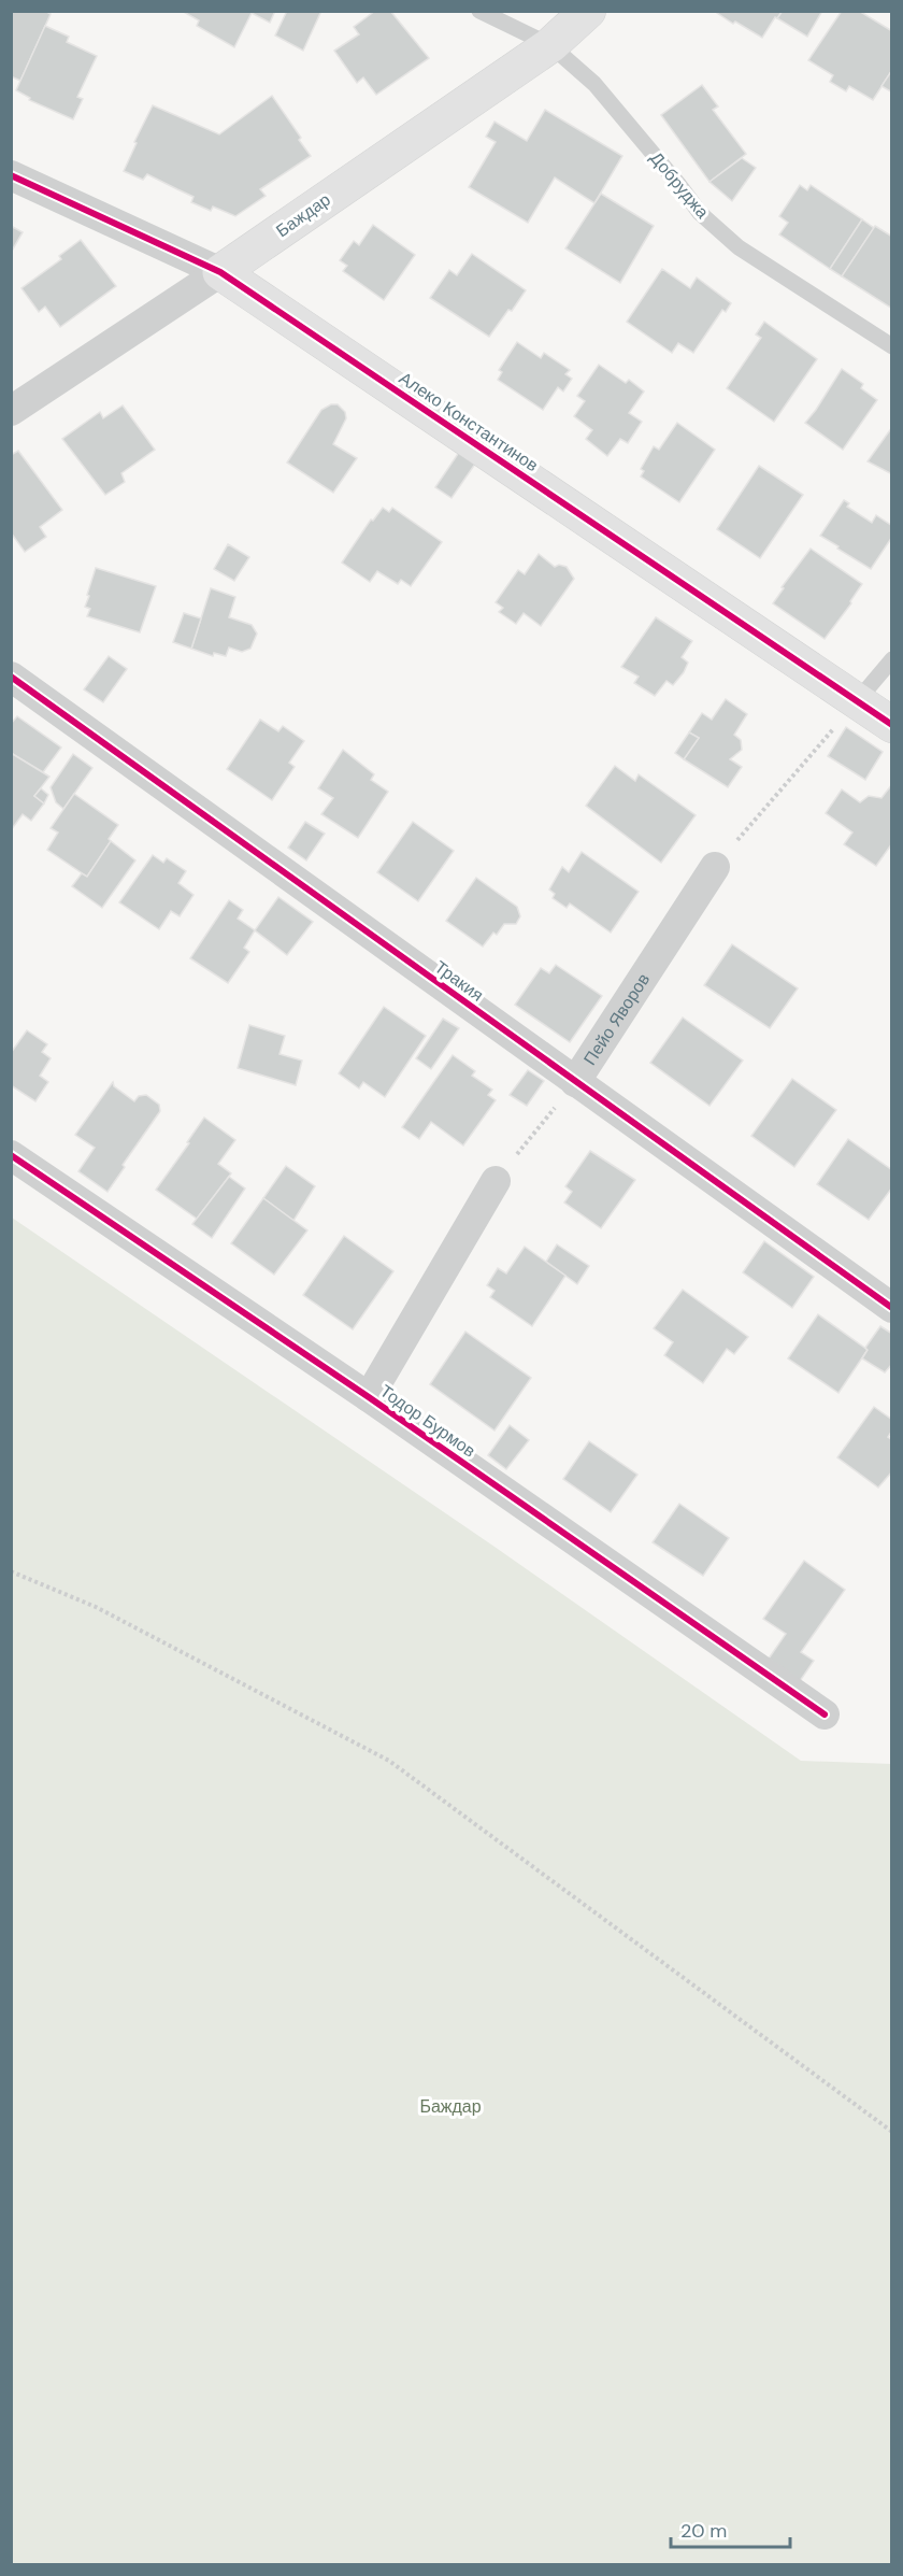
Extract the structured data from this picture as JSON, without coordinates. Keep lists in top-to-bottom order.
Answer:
{
  "streets": {
    "street": [
      "Баждар",
      "Алеко Константинов",
      "Тракия",
      "Пейо Яворов",
      "Тодор Бурмов"
    ],
    "lane": ["Добруджа"]
  },
  "crossings": [
    ["Добруджа", "Баждар"],
    ["Баждар", "Алеко Константинов"],
    ["Тракия", "Пейо Яворов"]
  ],
  "parks": ["Баждар"],
  "scale_bar": "20 m"
}
